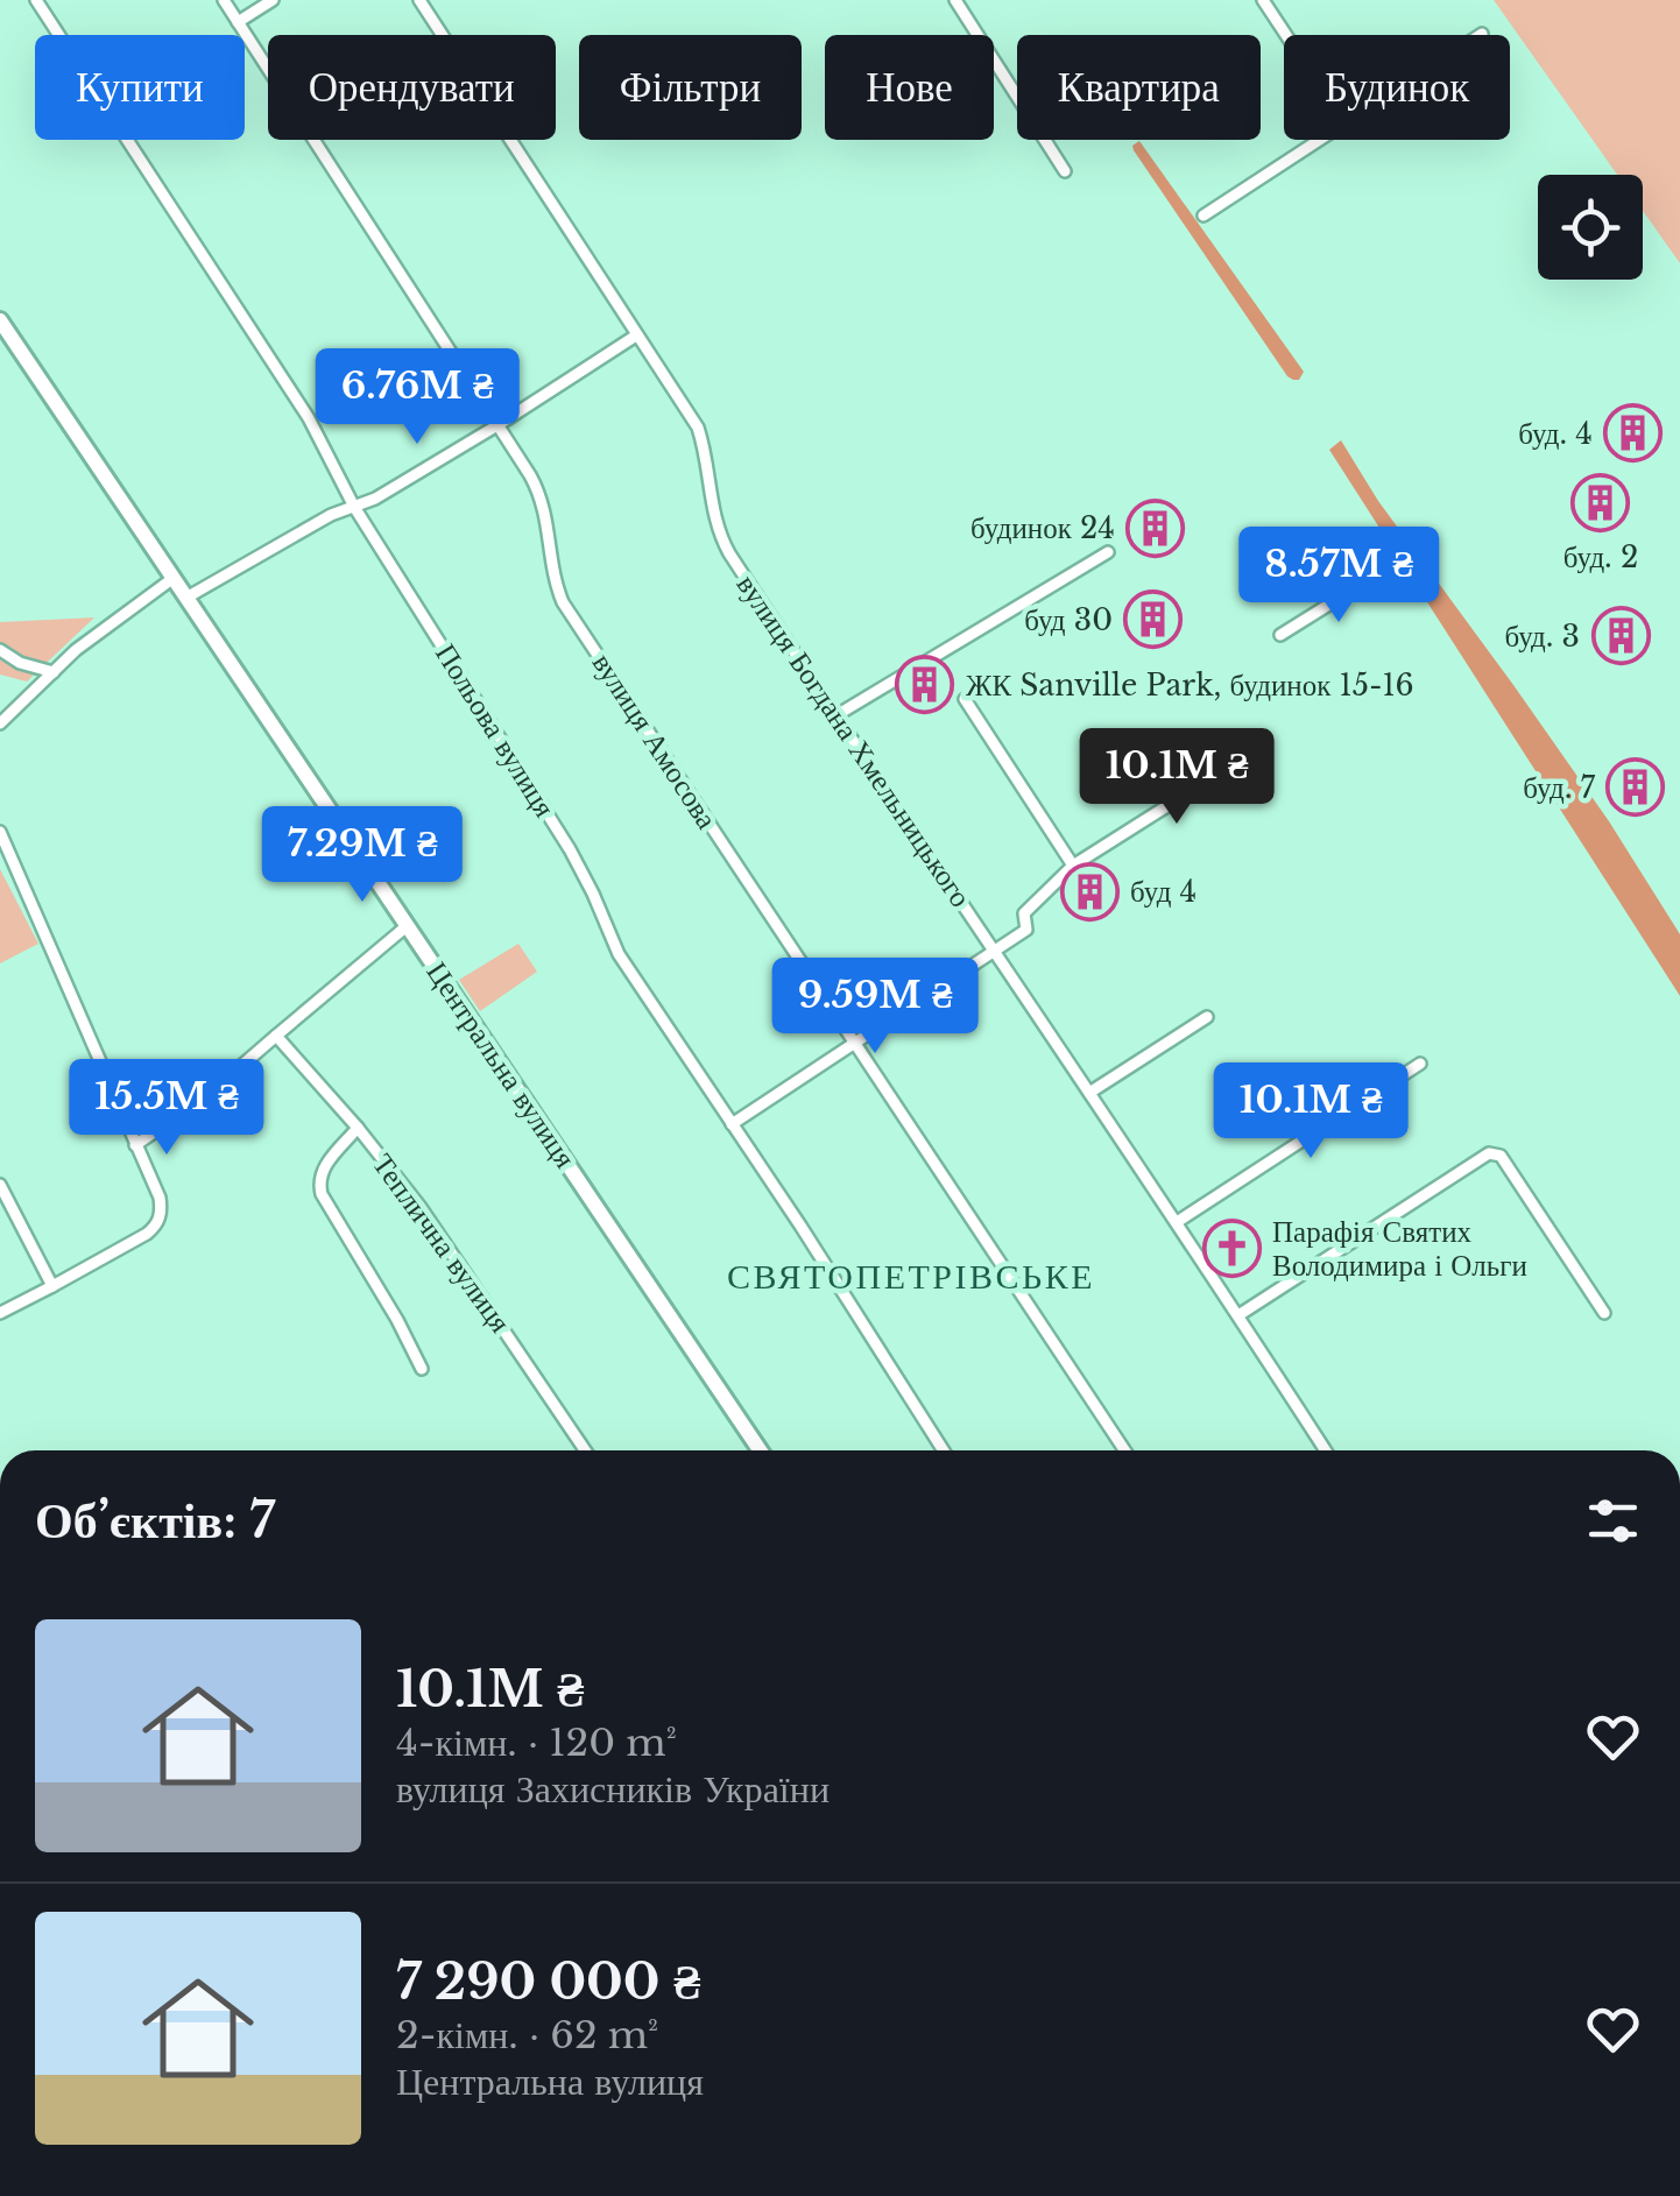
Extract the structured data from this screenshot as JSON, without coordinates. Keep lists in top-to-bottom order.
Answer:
{
  "streets": {
    "main road": ["Центральна вулиця"],
    "street": [
      "Польова вулиця",
      "вулиця Амосова",
      "вулиця Богдана Хмельницького",
      "Теплична вулиця"
    ]
  },
  "districts": ["СВЯТОПЕТРІВСЬКЕ"],
  "places": {
    "building": [
      "буд. 4",
      "буд. 2",
      "будинок 24",
      "буд 30",
      "буд. 3",
      "ЖК Sanville Park, будинок 15-16",
      "буд. 7",
      "буд 4"
    ],
    "church": ["Парафія Святих Володимира і Ольги"]
  },
  "page": {
    "chip": [
      "Купити",
      "Орендувати",
      "Фільтри",
      "Нове",
      "Квартира",
      "Будинок"
    ],
    "price": [
      "6.76M ₴",
      "8.57M ₴",
      "10.1M ₴",
      "7.29M ₴",
      "9.59M ₴",
      "15.5M ₴",
      "10.1M ₴"
    ],
    "heading": "Об’єктів: 7",
    "list": [
      {
        "name": "10.1M ₴",
        "note": "4-кімн. · 120 m² · вулиця Захисників України"
      },
      {
        "name": "7 290 000 ₴",
        "note": "2-кімн. · 62 m² · Центральна вулиця"
      }
    ]
  }
}
